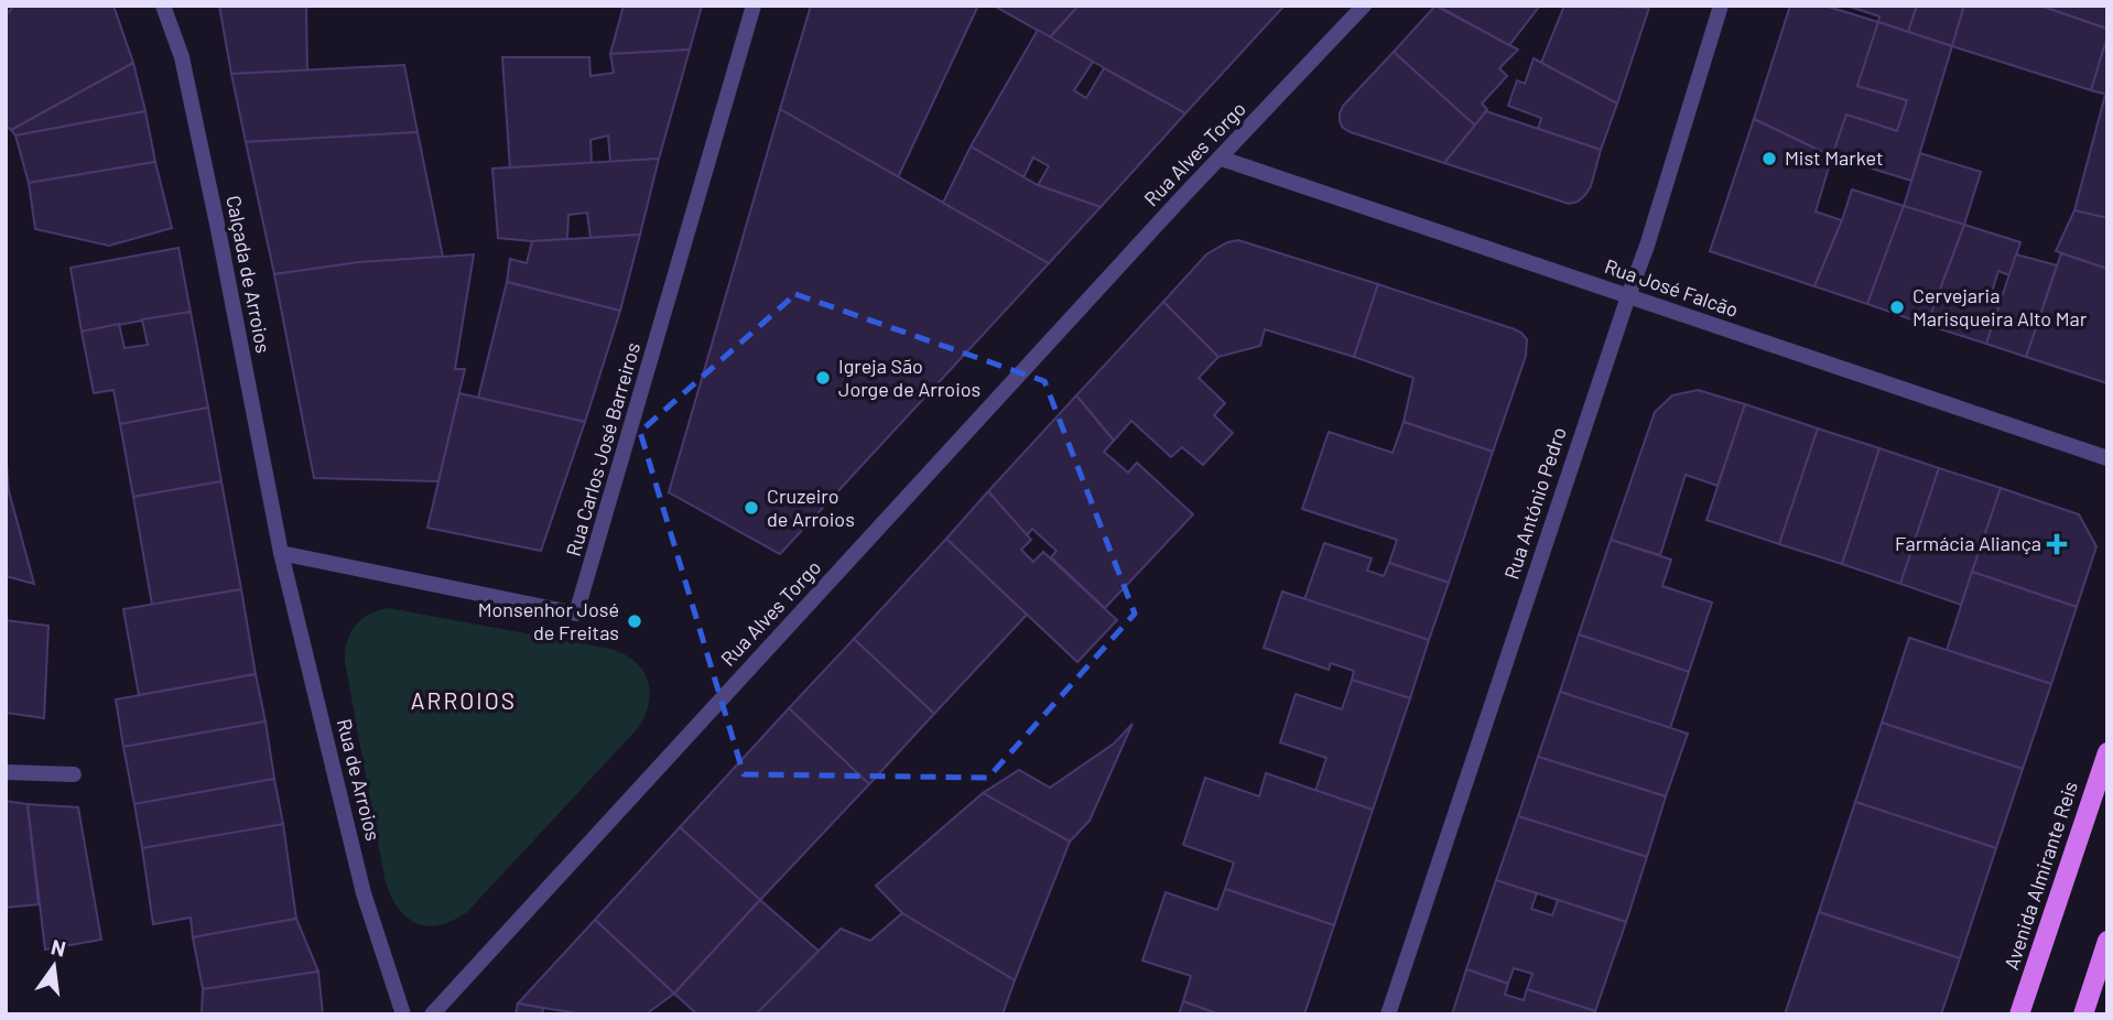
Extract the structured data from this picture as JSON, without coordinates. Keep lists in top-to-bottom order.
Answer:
{
  "streets": {
    "main road": ["Avenida Almirante Reis"],
    "street": [
      "Rua Alves Torgo",
      "Calçada de Arroios",
      "Rua José Falcão",
      "Rua Carlos José Barreiros",
      "Rua António Pedro",
      "Rua de Arroios"
    ]
  },
  "crossings": [
    ["Rua Alves Torgo", "Rua José Falcão"],
    ["Calçada de Arroios", "Rua Carlos José Barreiros"],
    ["Calçada de Arroios", "Rua de Arroios"],
    ["Rua José Falcão", "Rua António Pedro"],
    ["Rua Carlos José Barreiros", "Rua de Arroios"]
  ],
  "districts": ["ARROIOS"],
  "places": {
    "other": [
      "Mist Market",
      "Cervejaria Marisqueira Alto Mar",
      "Igreja São Jorge de Arroios",
      "Cruzeiro de Arroios",
      "Monsenhor José de Freitas"
    ],
    "health": ["Farmácia Aliança"]
  },
  "north": "top"
}
